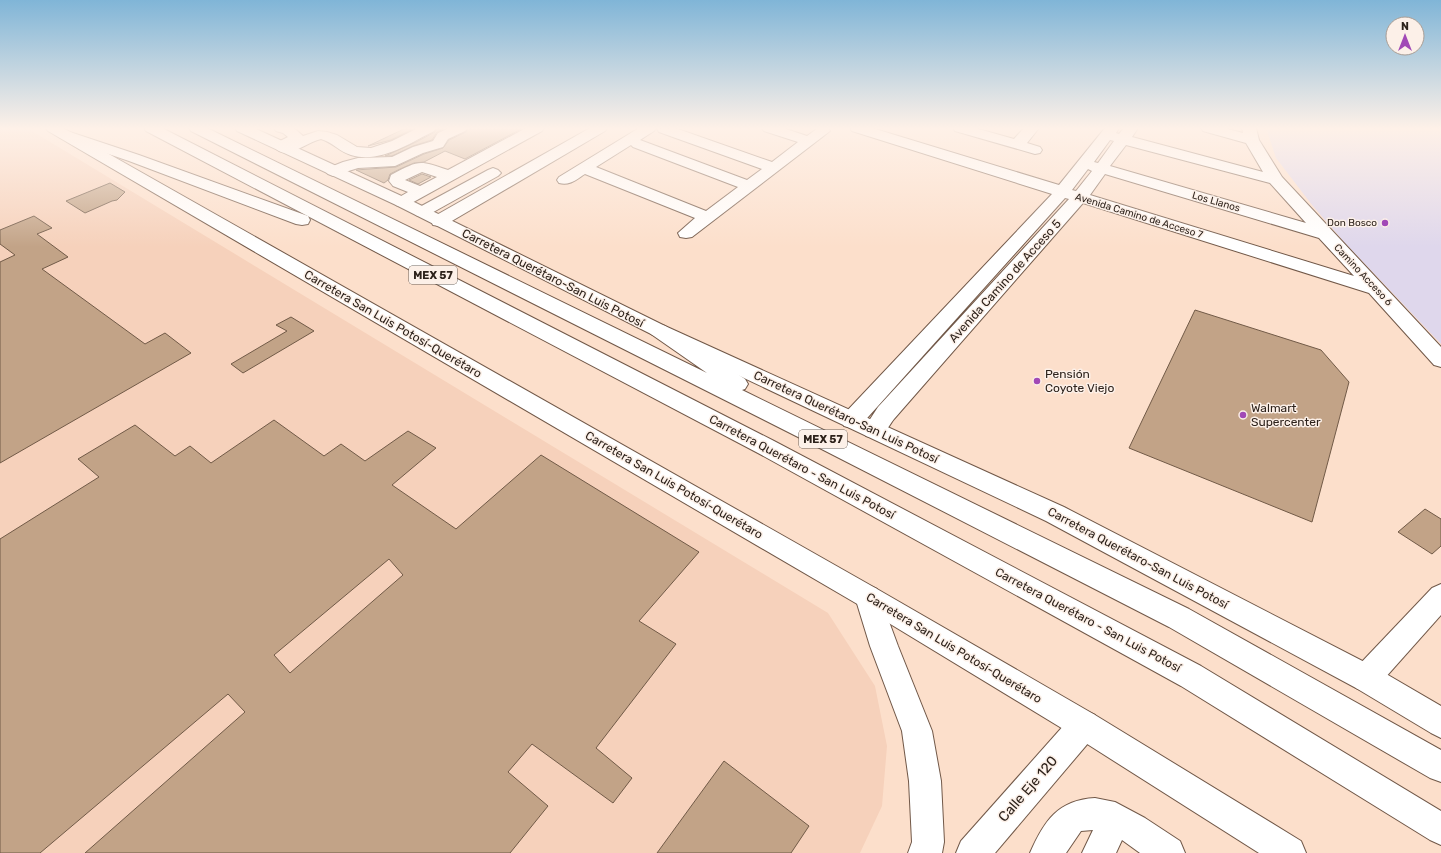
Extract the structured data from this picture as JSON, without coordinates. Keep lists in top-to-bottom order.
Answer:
{
  "streets": {
    "main road": [
      "Los Llanos",
      "Avenida Camino de Acceso 7",
      "MEX 57",
      "Camino Acceso 6",
      "Carretera Querétaro-San Luis Potosí",
      "Avenida Camino de Acceso 5",
      "Carretera San Luis Potosí-Querétaro",
      "Carretera Querétaro - San Luis Potosí",
      "Calle Eje 120"
    ]
  },
  "crossings": [
    ["Los Llanos", "Camino Acceso 6"],
    ["Avenida Camino de Acceso 7", "Camino Acceso 6"],
    ["Avenida Camino de Acceso 7", "Avenida Camino de Acceso 5"],
    ["Carretera Querétaro-San Luis Potosí", "Avenida Camino de Acceso 5"],
    ["Carretera San Luis Potosí-Querétaro", "Calle Eje 120"]
  ],
  "places": ["Don Bosco", "Pensión Coyote Viejo", "Walmart Supercenter"],
  "north": "top"
}
